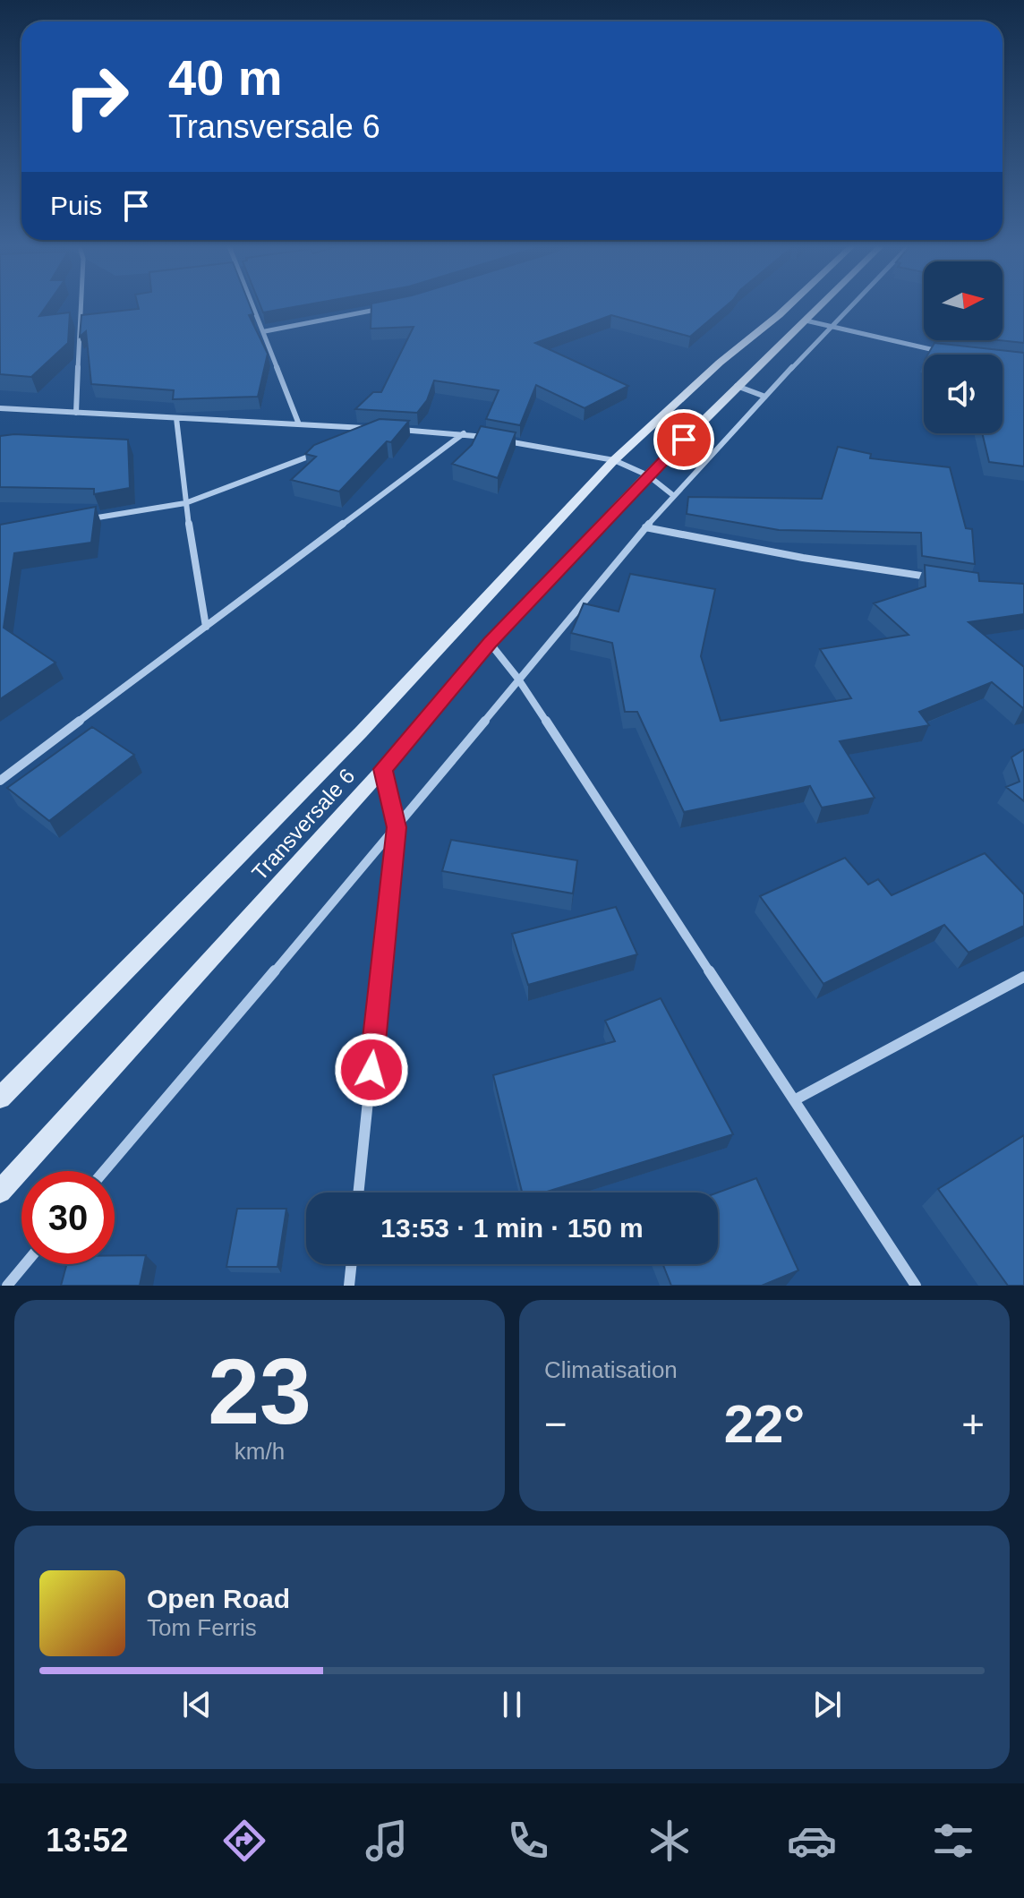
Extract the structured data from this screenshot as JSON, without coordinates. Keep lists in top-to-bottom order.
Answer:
{
  "streets": {
    "main road": ["Transversale 6"]
  },
  "north": "right",
  "page": {
    "turn": ["40 m", "Transversale 6"],
    "then": "Puis",
    "limit": "30",
    "trip": "13:53 · 1 min · 150 m",
    "tile": [
      ["23", "km/h"],
      "Climatisation"
    ],
    "heat": ["−", "22°", "+"],
    "song": ["Open Road", "Tom Ferris"],
    "tabs": "13:52"
  }
}
